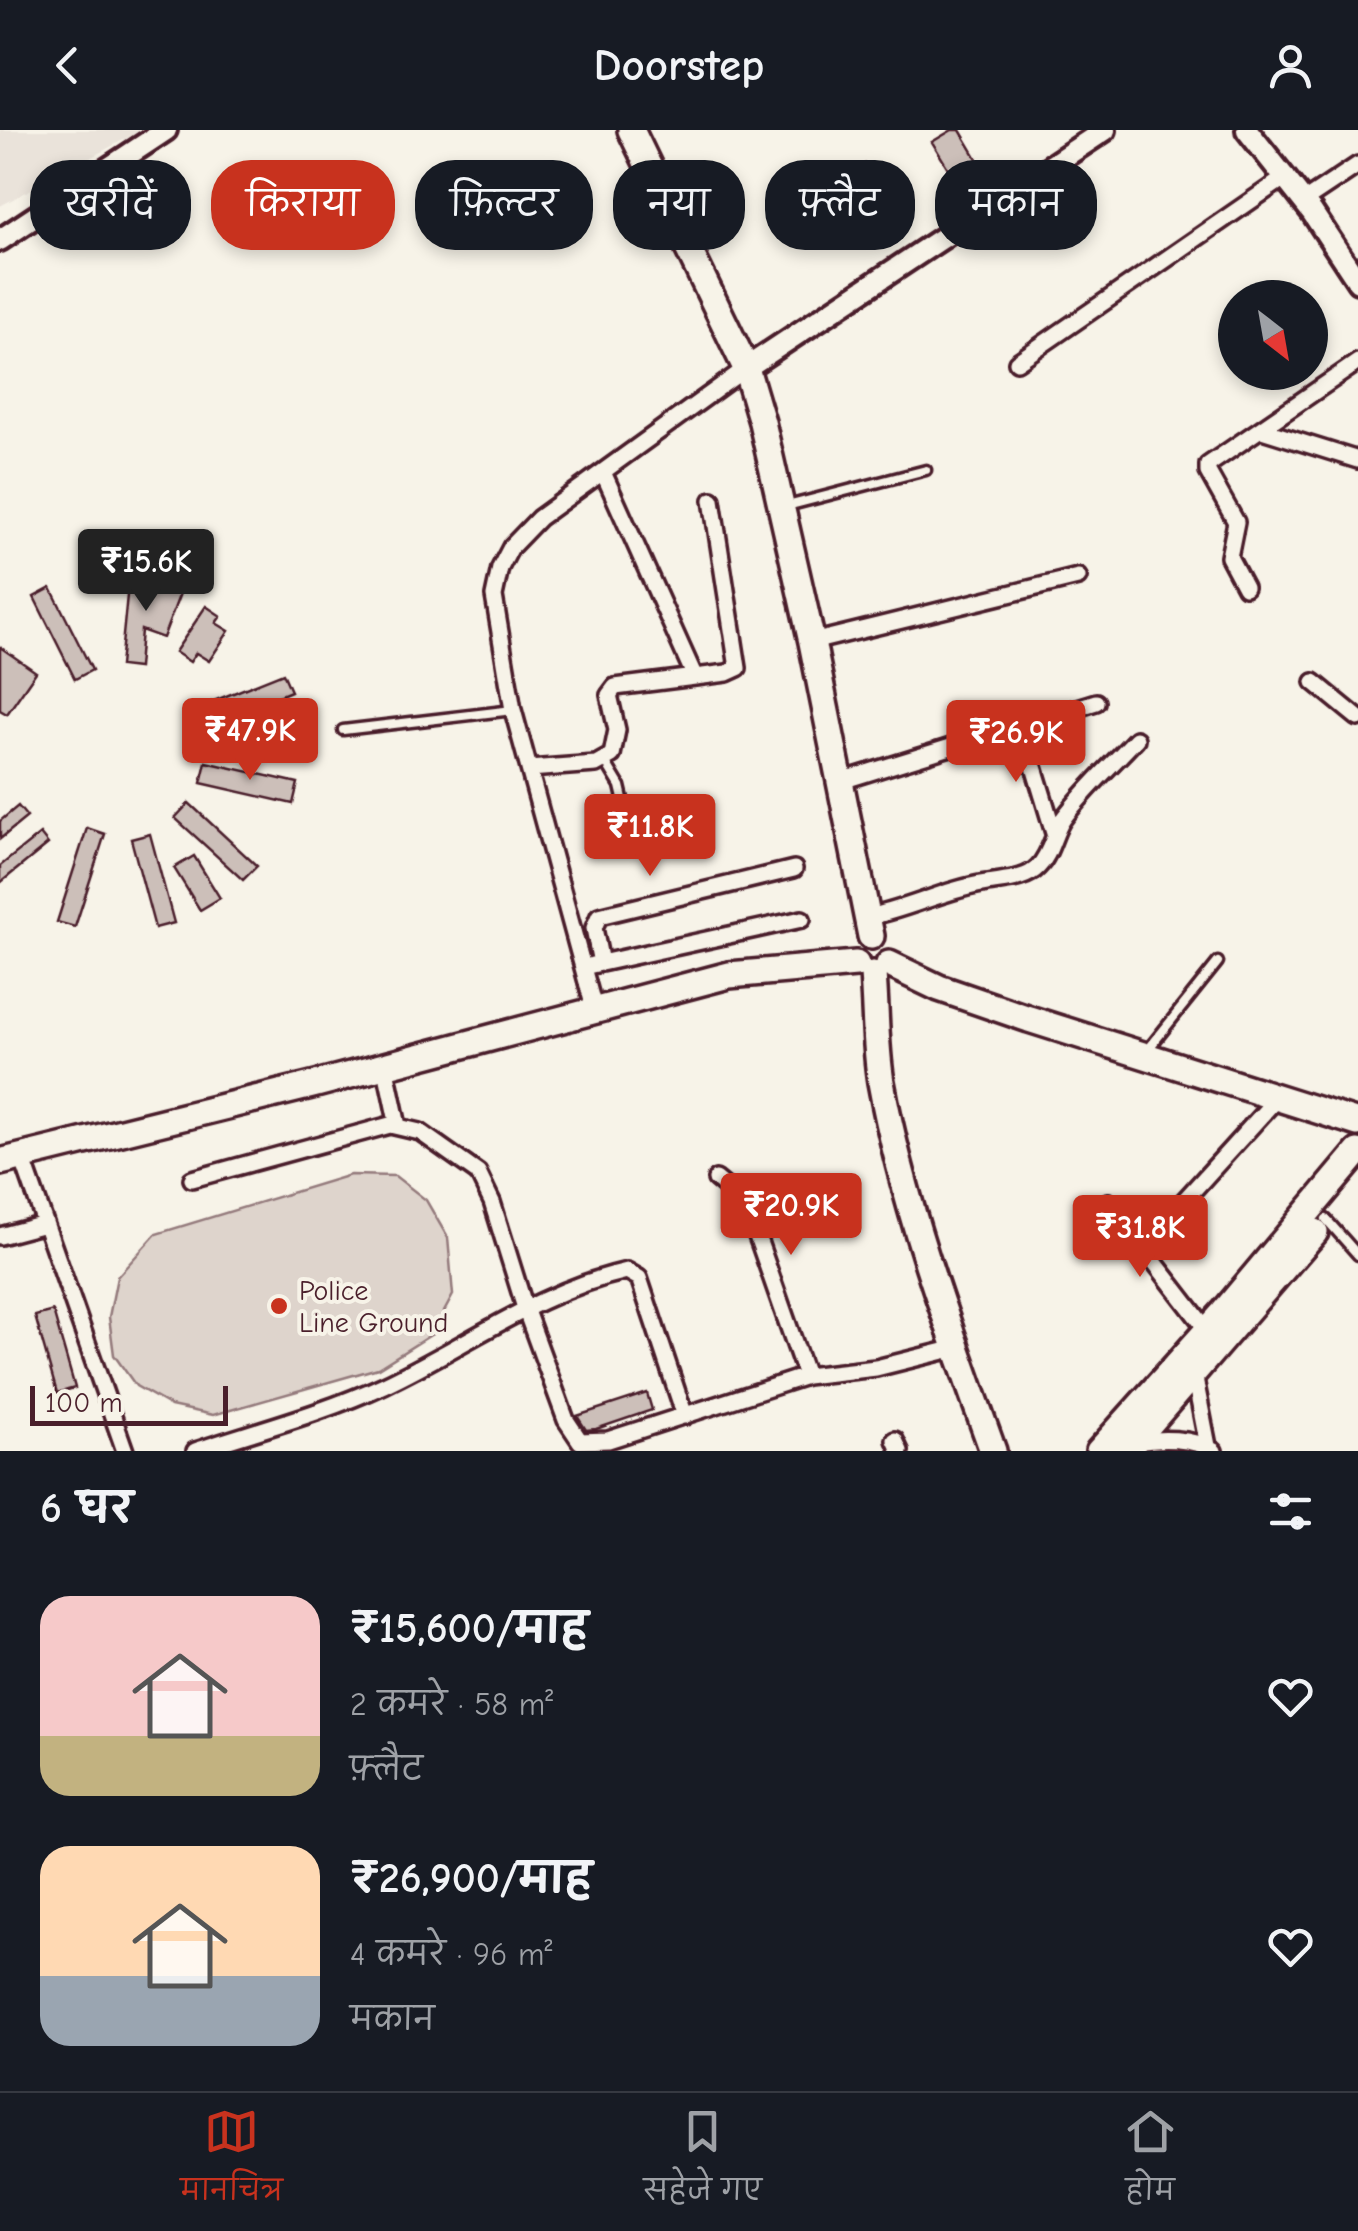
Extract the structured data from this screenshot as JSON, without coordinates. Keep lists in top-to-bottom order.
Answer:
{
  "places": ["Police Line Ground"],
  "scale_bar": "100 m",
  "north": "bottom right",
  "page": {
    "header": "Doorstep",
    "chip": [
      "खरीदें",
      "किराया",
      "फ़िल्टर",
      "नया",
      "फ़्लैट",
      "मकान"
    ],
    "price": [
      "₹15.6K",
      "₹47.9K",
      "₹26.9K",
      "₹11.8K",
      "₹20.9K",
      "₹31.8K"
    ],
    "scale": "100 m",
    "heading": "6 घर",
    "list": [
      {
        "name": "₹15,600/माह",
        "note": "2 कमरे · 58 m² · फ़्लैट"
      },
      {
        "name": "₹26,900/माह",
        "note": "4 कमरे · 96 m² · मकान"
      }
    ],
    "tabs": ["मानचित्र", "सहेजे गए", "होम"]
  }
}
